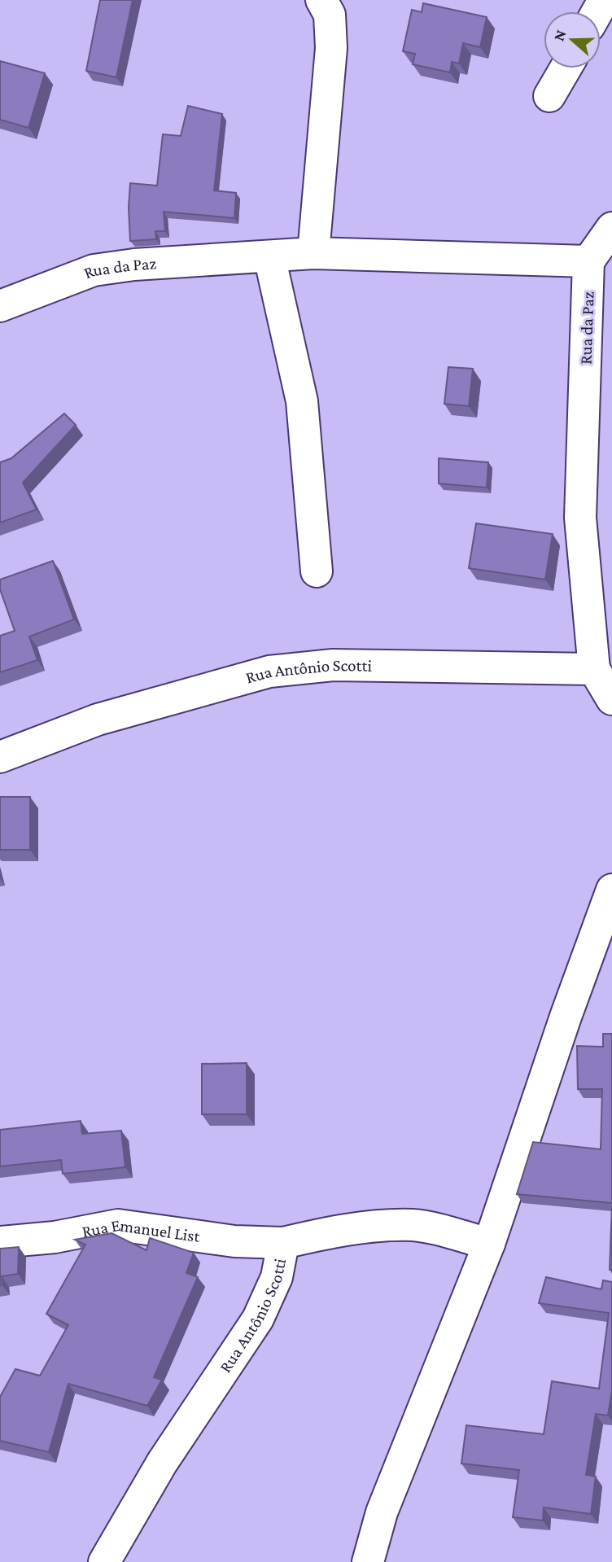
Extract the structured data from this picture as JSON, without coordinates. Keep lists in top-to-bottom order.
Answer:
{
  "streets": {
    "street": ["Rua da Paz", "Rua Antônio Scotti", "Rua Emanuel List"]
  },
  "crossings": [
    ["Rua da Paz", "Rua Antônio Scotti"],
    ["Rua Antônio Scotti", "Rua Emanuel List"]
  ],
  "north": "left"
}
